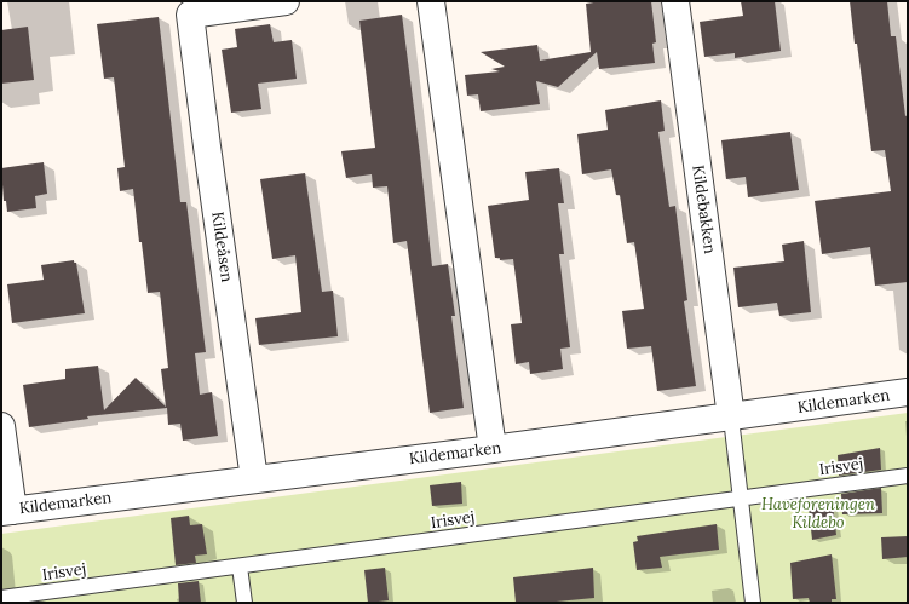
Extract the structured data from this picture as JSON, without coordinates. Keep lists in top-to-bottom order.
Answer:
{
  "streets": {
    "street": ["Kildebakken", "Kildeåsen", "Kildemarken"],
    "lane": ["Irisvej"]
  },
  "crossings": [
    ["Kildebakken", "Kildemarken"],
    ["Kildeåsen", "Kildemarken"]
  ],
  "parks": ["Haveforeningen Kildebo"]
}
